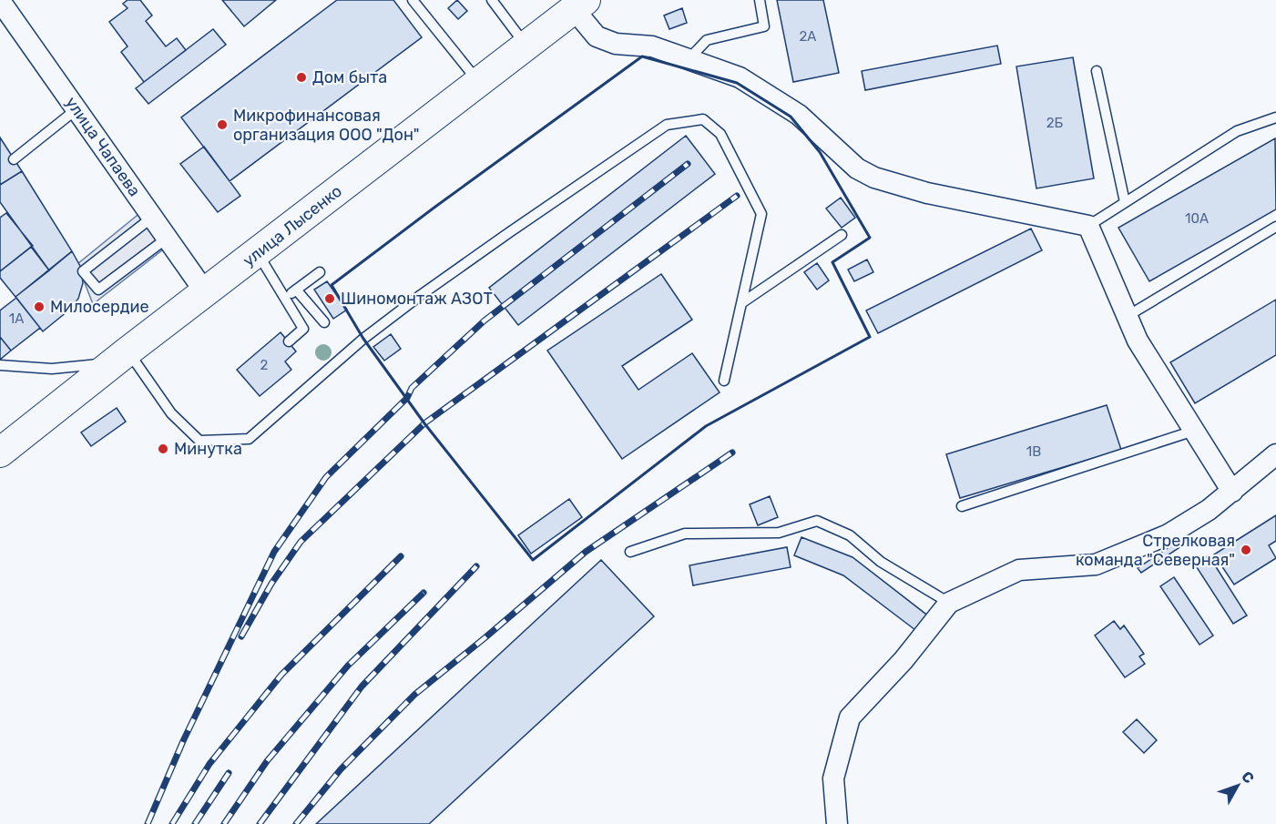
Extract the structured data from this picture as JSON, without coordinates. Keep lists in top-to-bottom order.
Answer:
{
  "streets": {
    "main road": ["улица Лысенко"],
    "street": ["улица Чапаева"]
  },
  "crossings": [
    ["улица Чапаева", "улица Лысенко"]
  ],
  "places": [
    "Дом быта",
    "Микрофинансовая организация ООО \"Дон\"",
    "Шиномонтаж АЗОТ",
    "Милосердие",
    "Минутка",
    "Стрелковая команда \"Северная\""
  ],
  "house_numbers": [
    "2А",
    "2Б",
    "10А",
    "1А",
    "2",
    "1В"
  ],
  "north": "top right"
}
